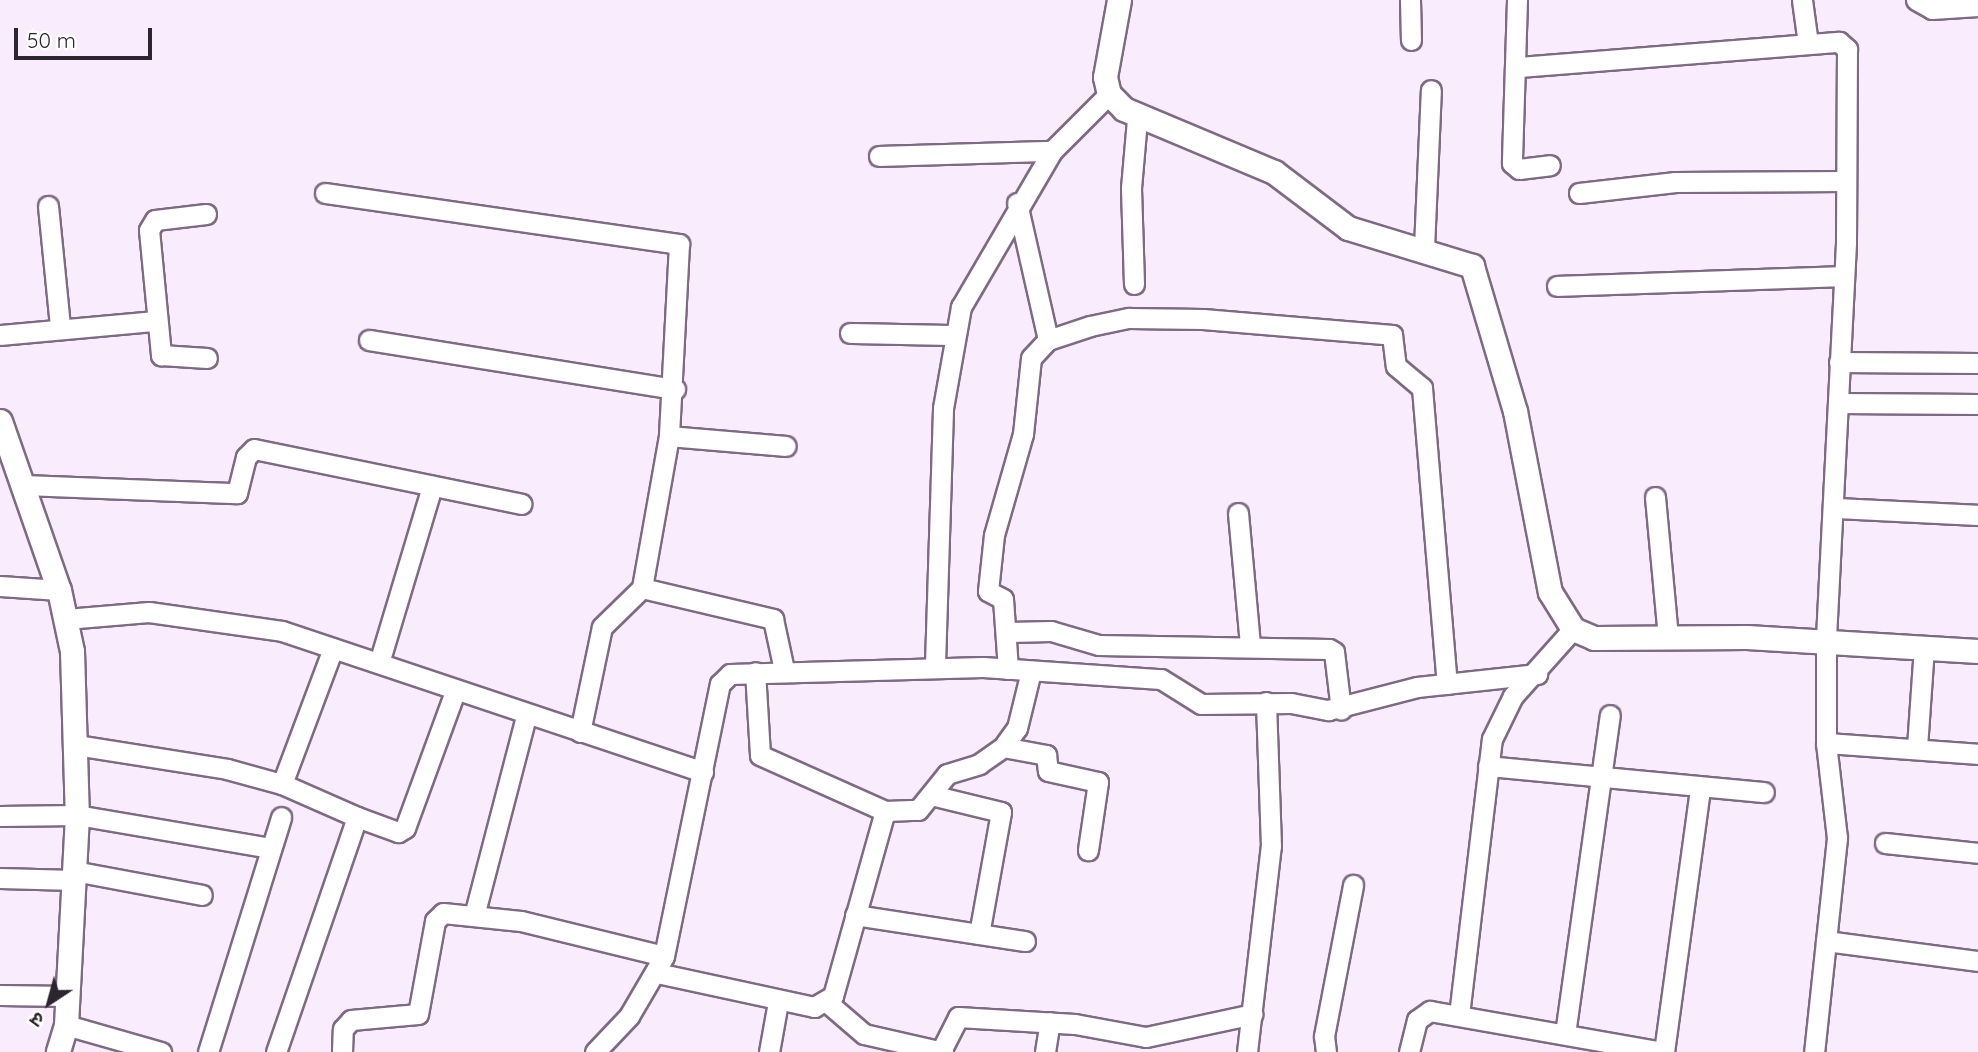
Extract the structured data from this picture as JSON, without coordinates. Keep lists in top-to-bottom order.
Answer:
{
  "scale_bar": "50 m",
  "north": "bottom left"
}
